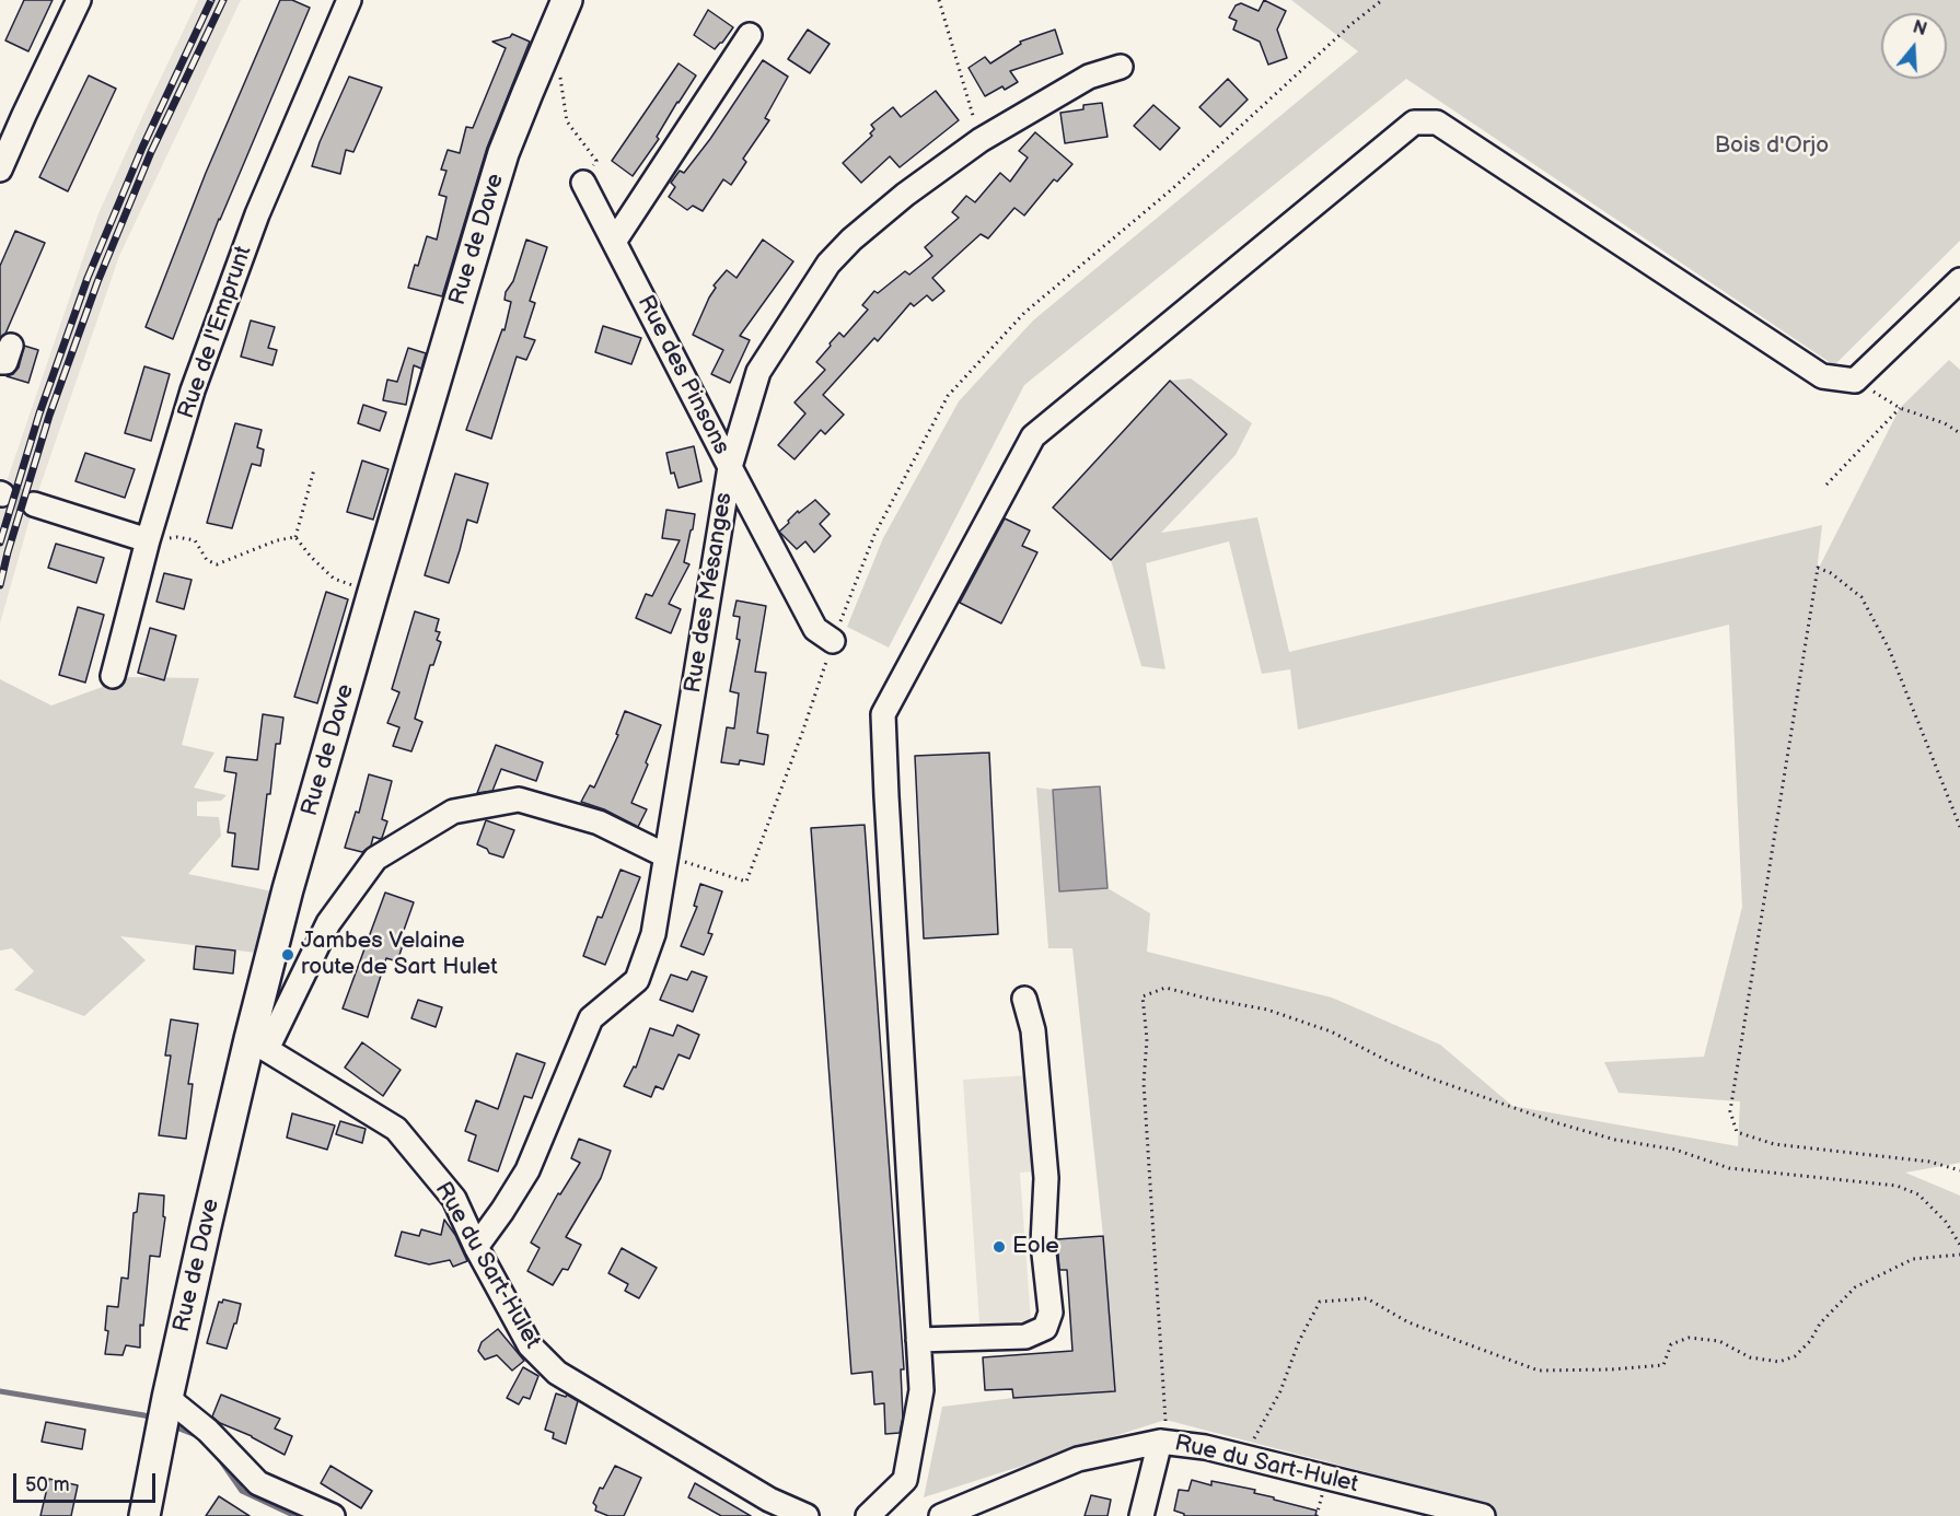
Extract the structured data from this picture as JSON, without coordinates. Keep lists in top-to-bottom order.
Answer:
{
  "streets": {
    "main road": ["Rue de Dave"],
    "street": [
      "Rue de l'Emprunt",
      "Rue des Pinsons",
      "Rue des Mésanges",
      "Rue du Sart-Hulet"
    ]
  },
  "crossings": [
    ["Rue de Dave", "Rue du Sart-Hulet"],
    ["Rue des Pinsons", "Rue des Mésanges"],
    ["Rue des Mésanges", "Rue du Sart-Hulet"]
  ],
  "parks": ["Bois d'Orjo"],
  "places": ["Jambes Velaine route de Sart Hulet", "Eole"],
  "scale_bar": "50 m",
  "north": "top"
}
